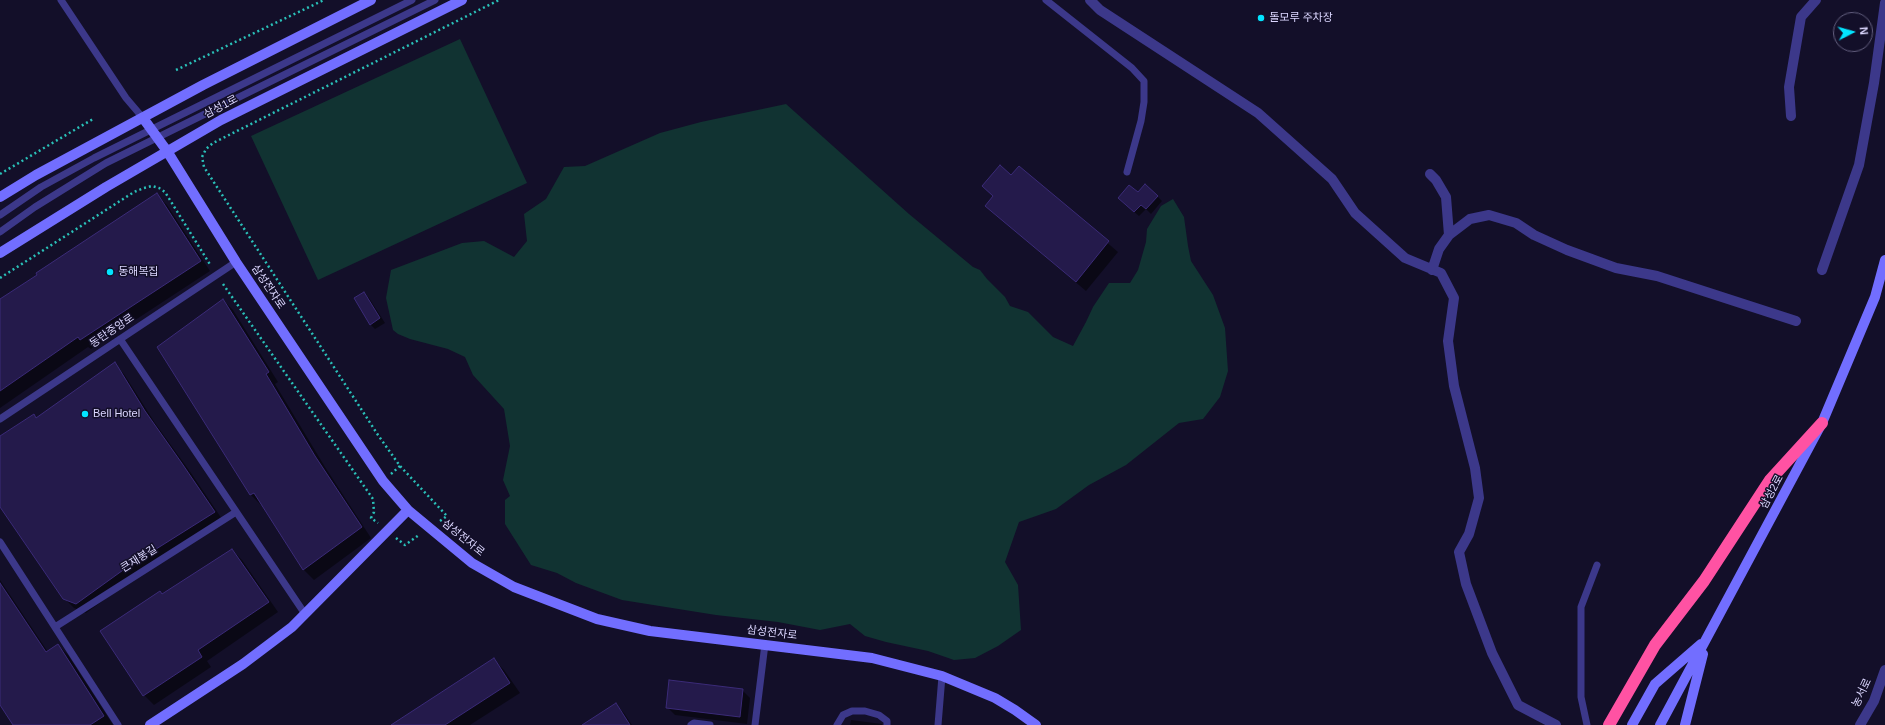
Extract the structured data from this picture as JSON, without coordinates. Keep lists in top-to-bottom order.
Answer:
{
  "streets": {
    "street": [
      "삼성1로",
      "삼성전자로",
      "삼성2로",
      "농서로"
    ],
    "lane": ["동탄중앙로", "큰재봉길"]
  },
  "crossings": [
    ["삼성1로", "삼성전자로"],
    ["삼성전자로", "동탄중앙로"]
  ],
  "places": ["돌모루 주차장", "동해복집", "Bell Hotel"],
  "north": "right"
}
